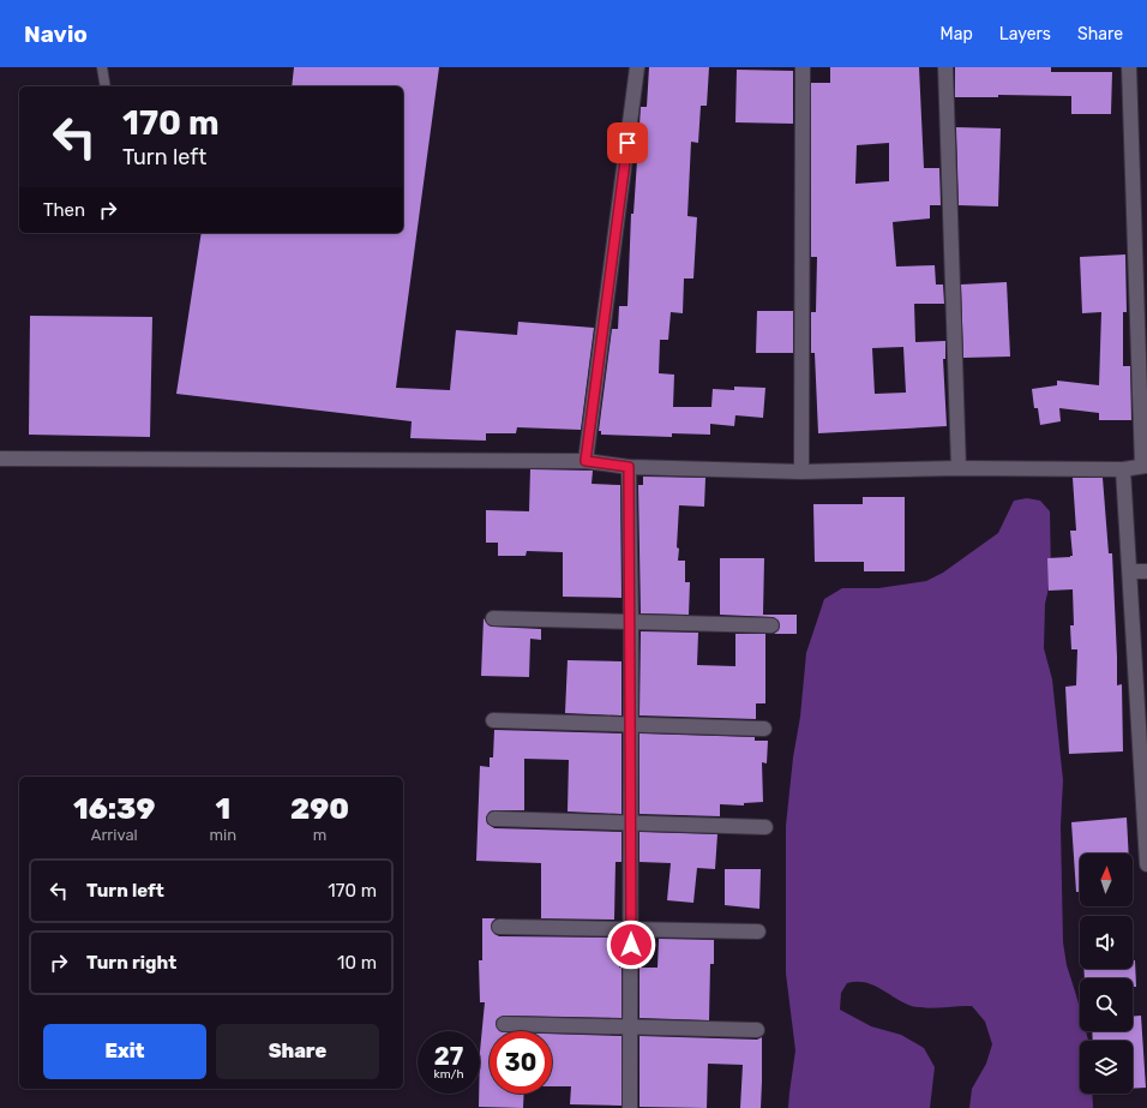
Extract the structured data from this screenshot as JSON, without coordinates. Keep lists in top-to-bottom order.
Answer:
{
  "north": "top",
  "page": {
    "header": "Navio",
    "nav": ["Map", "Layers", "Share"],
    "turn": ["170 m", "Turn left"],
    "then": "Then",
    "eta": [
      "16:39",
      "Arrival",
      "1",
      "min",
      "290",
      "m"
    ],
    "list": [
      {
        "name": "Turn left",
        "value": "170 m"
      },
      {
        "name": "Turn right",
        "value": "10 m"
      }
    ],
    "buttons": ["Exit", "Share"],
    "speed": "27 km/h",
    "limit": "30"
  }
}
